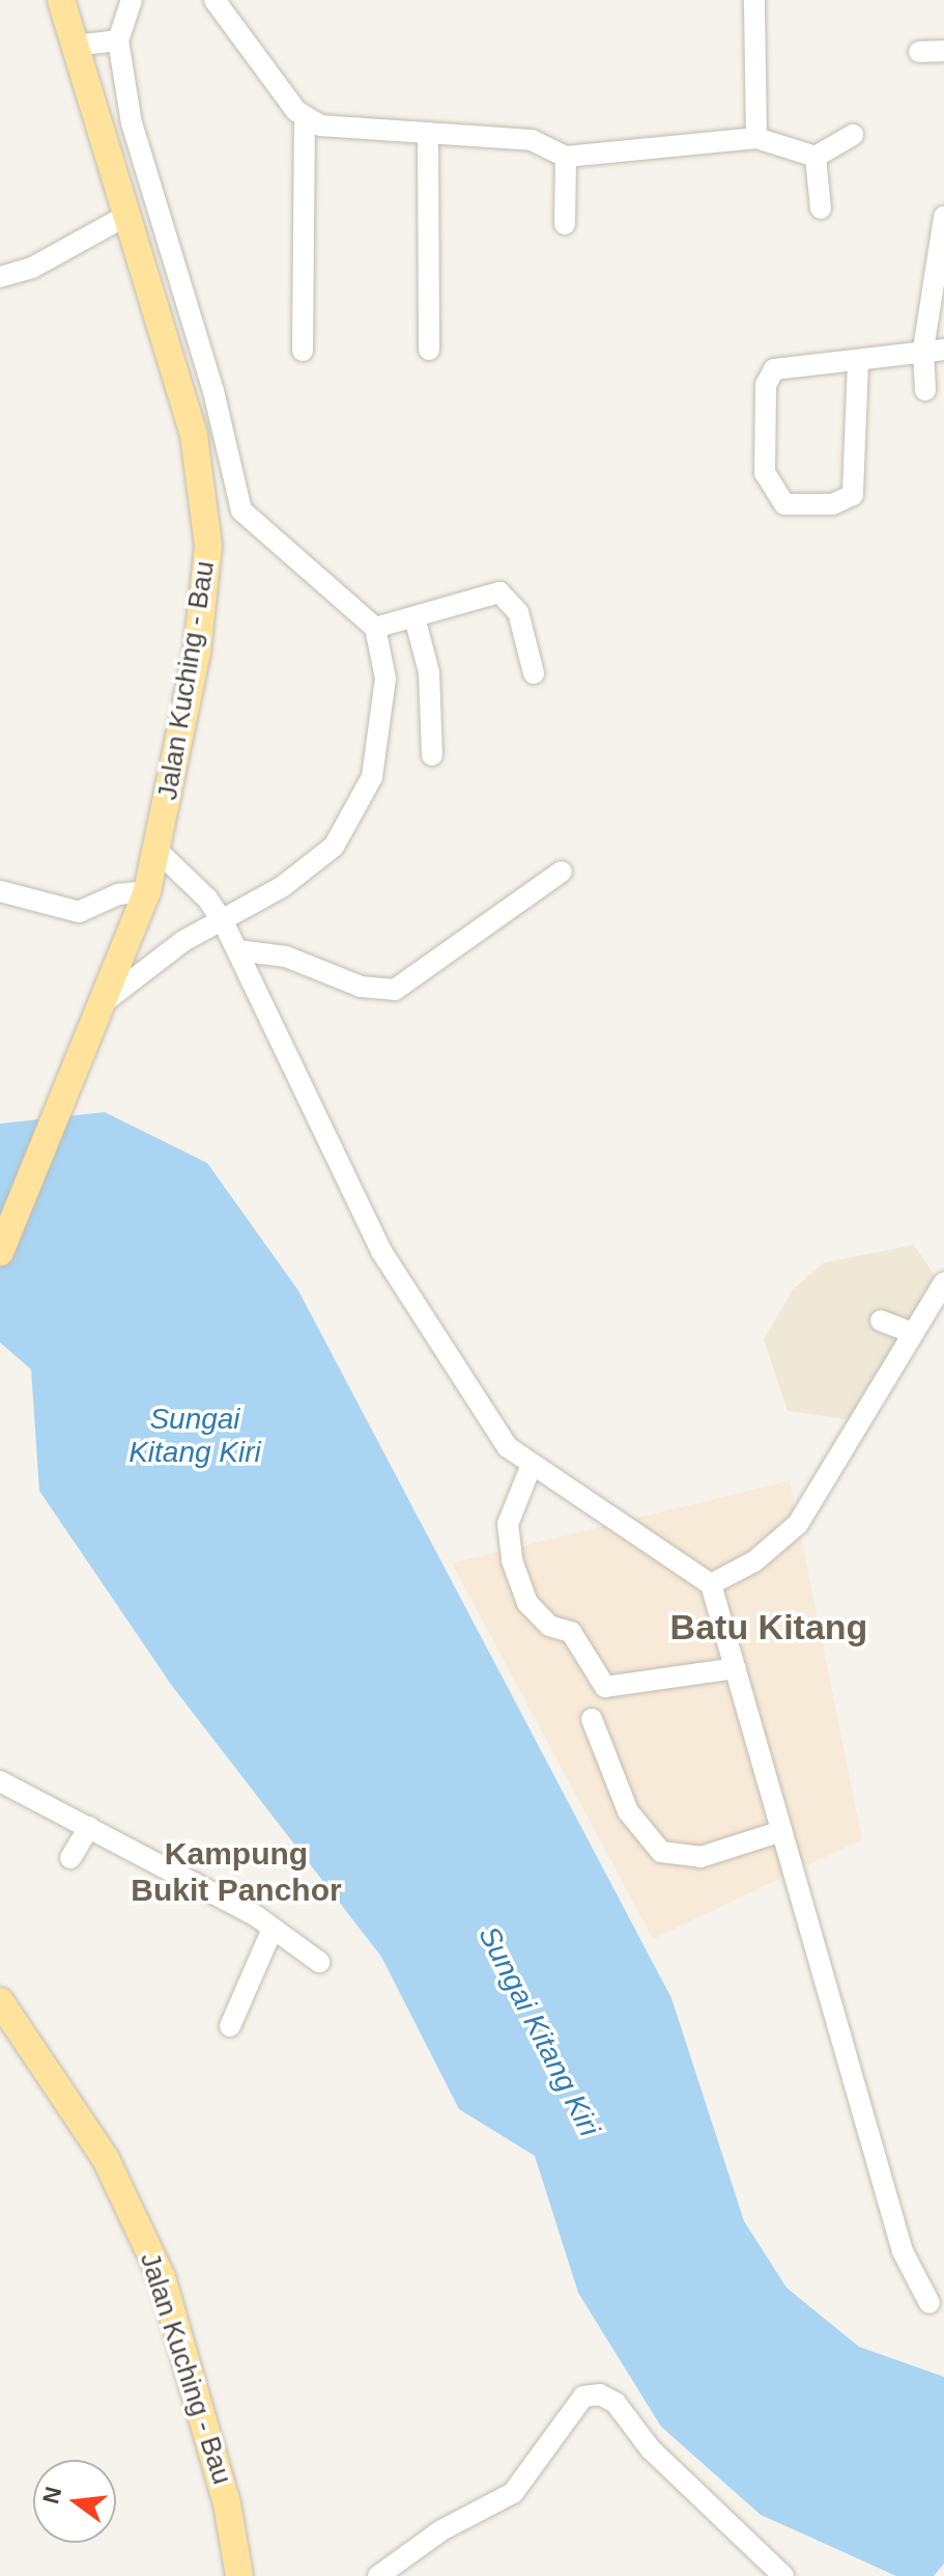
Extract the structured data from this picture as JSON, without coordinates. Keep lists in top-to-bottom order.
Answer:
{
  "streets": {
    "main road": ["Jalan Kuching - Bau"]
  },
  "districts": ["Batu Kitang", "Kampung Bukit Panchor"],
  "water": ["Sungai Kitang Kiri"],
  "north": "left"
}
